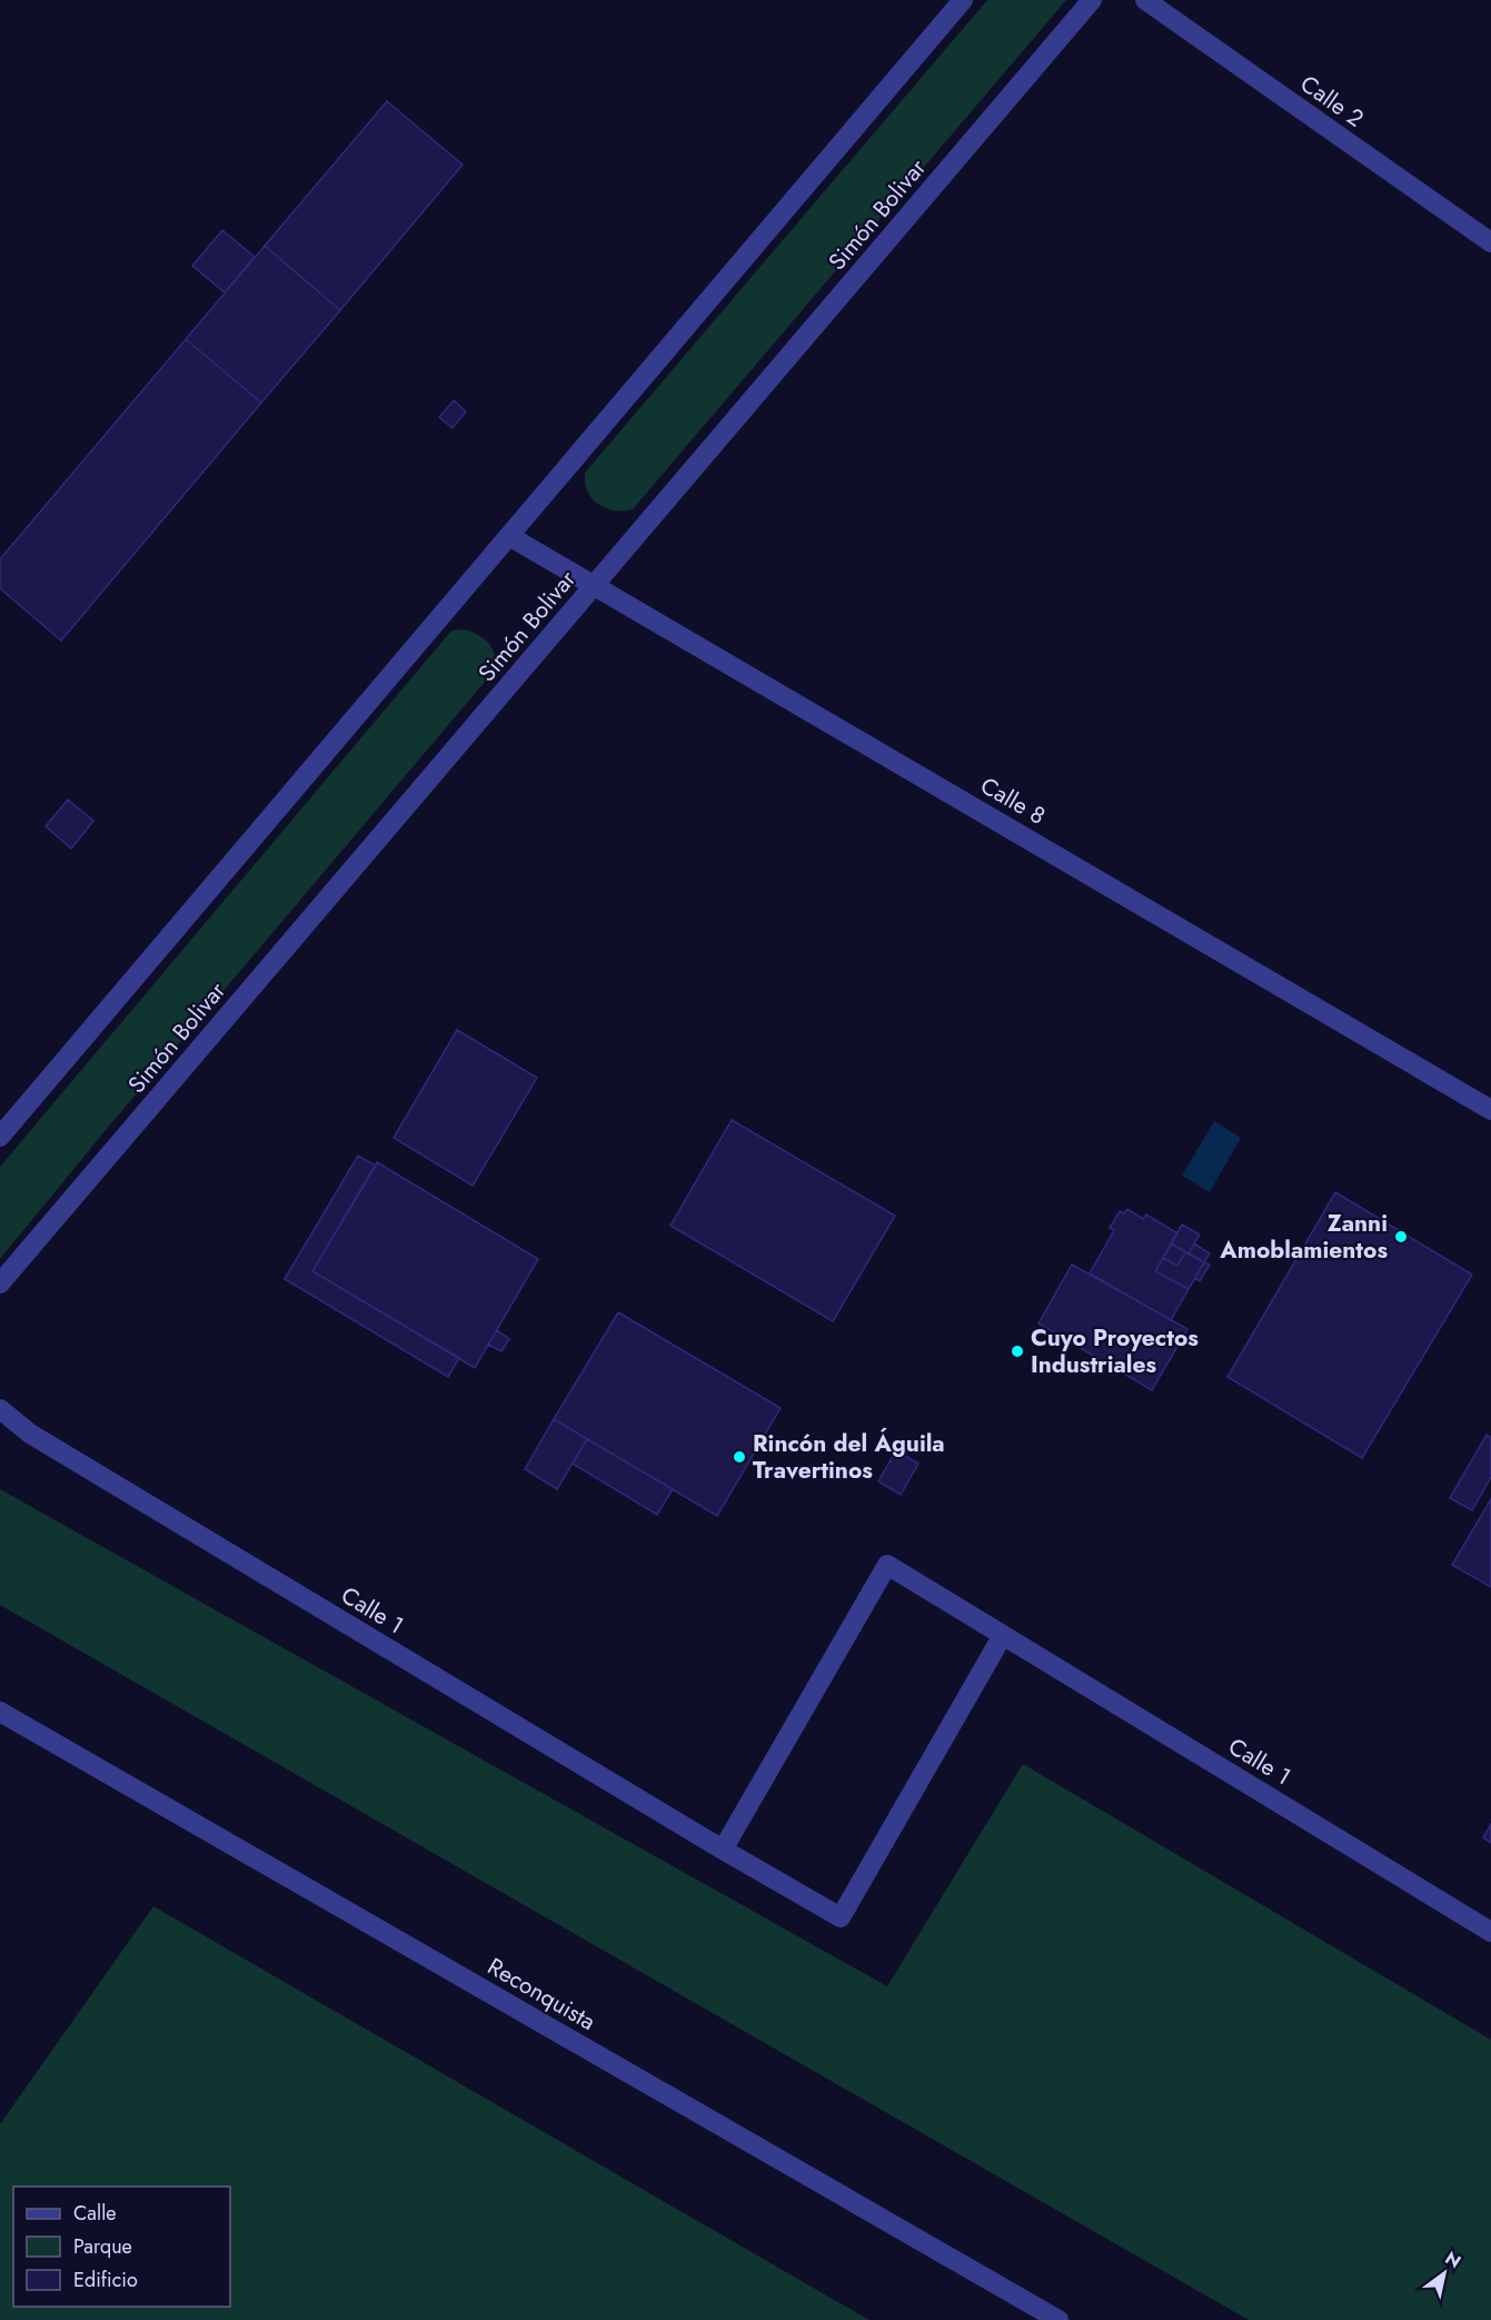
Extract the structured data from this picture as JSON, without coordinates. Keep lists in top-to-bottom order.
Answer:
{
  "streets": {
    "street": [
      "Calle 2",
      "Simón Bolivar",
      "Calle 8",
      "Calle 1",
      "Reconquista"
    ]
  },
  "crossings": [
    ["Simón Bolivar", "Calle 8"]
  ],
  "places": ["Zanni Amoblamientos", "Cuyo Proyectos Industriales", "Rincón del Águila Travertinos"],
  "legend": ["Calle", "Parque", "Edificio"],
  "north": "top right"
}
